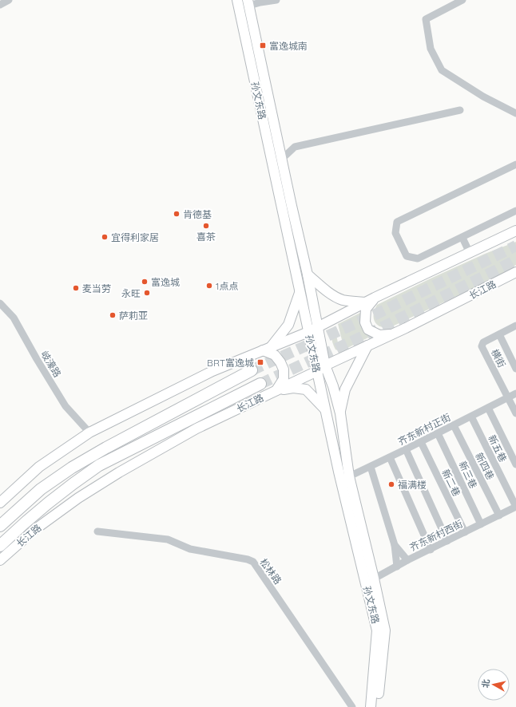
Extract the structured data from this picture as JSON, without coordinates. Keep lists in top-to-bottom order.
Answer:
{
  "streets": {
    "highway": ["长江路"],
    "main road": ["孙文东路"],
    "street": [
      "横街",
      "岐濠路",
      "齐东新村正街",
      "新五巷",
      "新四巷",
      "新三巷",
      "新二巷",
      "齐东新村西街",
      "松林路"
    ]
  },
  "crossings": [
    ["孙文东路", "长江路"],
    ["孙文东路", "齐东新村正街"],
    ["孙文东路", "齐东新村西街"],
    ["横街", "齐东新村正街"],
    ["齐东新村正街", "新五巷"],
    ["齐东新村正街", "新四巷"],
    ["齐东新村正街", "新三巷"],
    ["齐东新村正街", "新二巷"],
    ["新五巷", "齐东新村西街"],
    ["新四巷", "齐东新村西街"],
    ["新三巷", "齐东新村西街"],
    ["新二巷", "齐东新村西街"]
  ],
  "places": {
    "transit": ["富逸城南", "BRT富逸城"],
    "other": [
      "肯德基",
      "喜茶",
      "宜得利家居",
      "富逸城",
      "1点点",
      "麦当劳",
      "永旺",
      "萨莉亚",
      "福满楼"
    ]
  },
  "north": "left"
}
